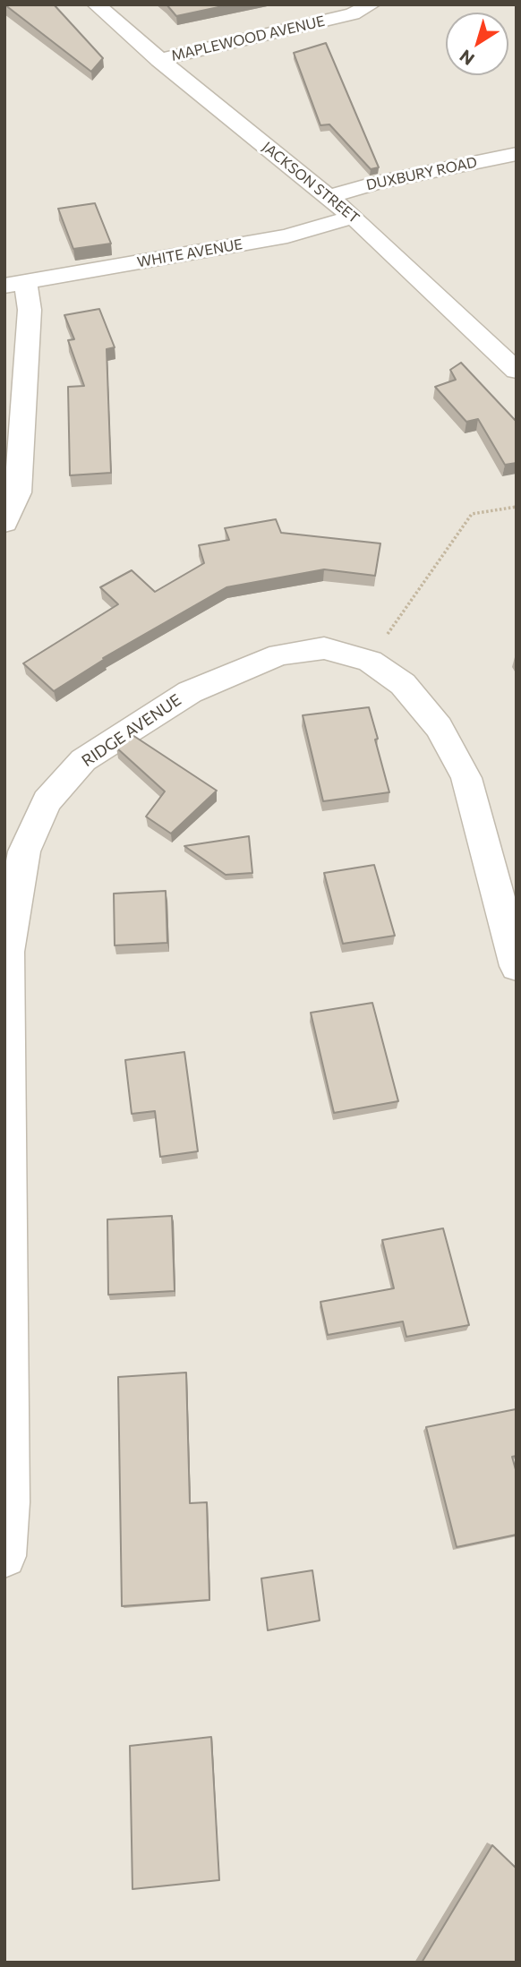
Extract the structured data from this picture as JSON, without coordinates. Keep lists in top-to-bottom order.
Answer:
{
  "streets": {
    "street": [
      "MAPLEWOOD AVENUE",
      "DUXBURY ROAD",
      "JACKSON STREET",
      "WHITE AVENUE",
      "RIDGE AVENUE"
    ]
  },
  "crossings": [
    ["MAPLEWOOD AVENUE", "JACKSON STREET"],
    ["DUXBURY ROAD", "JACKSON STREET"],
    ["JACKSON STREET", "WHITE AVENUE"]
  ],
  "north": "bottom left"
}
